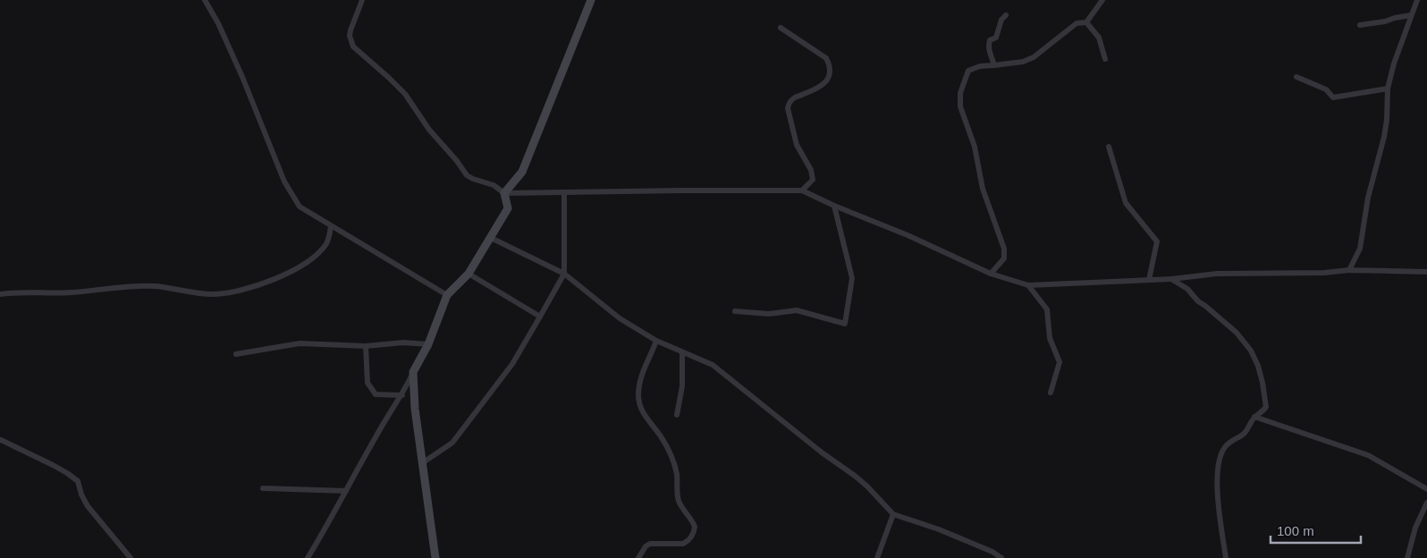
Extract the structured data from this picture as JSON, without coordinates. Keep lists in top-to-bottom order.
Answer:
{
  "scale_bar": "100 m"
}
